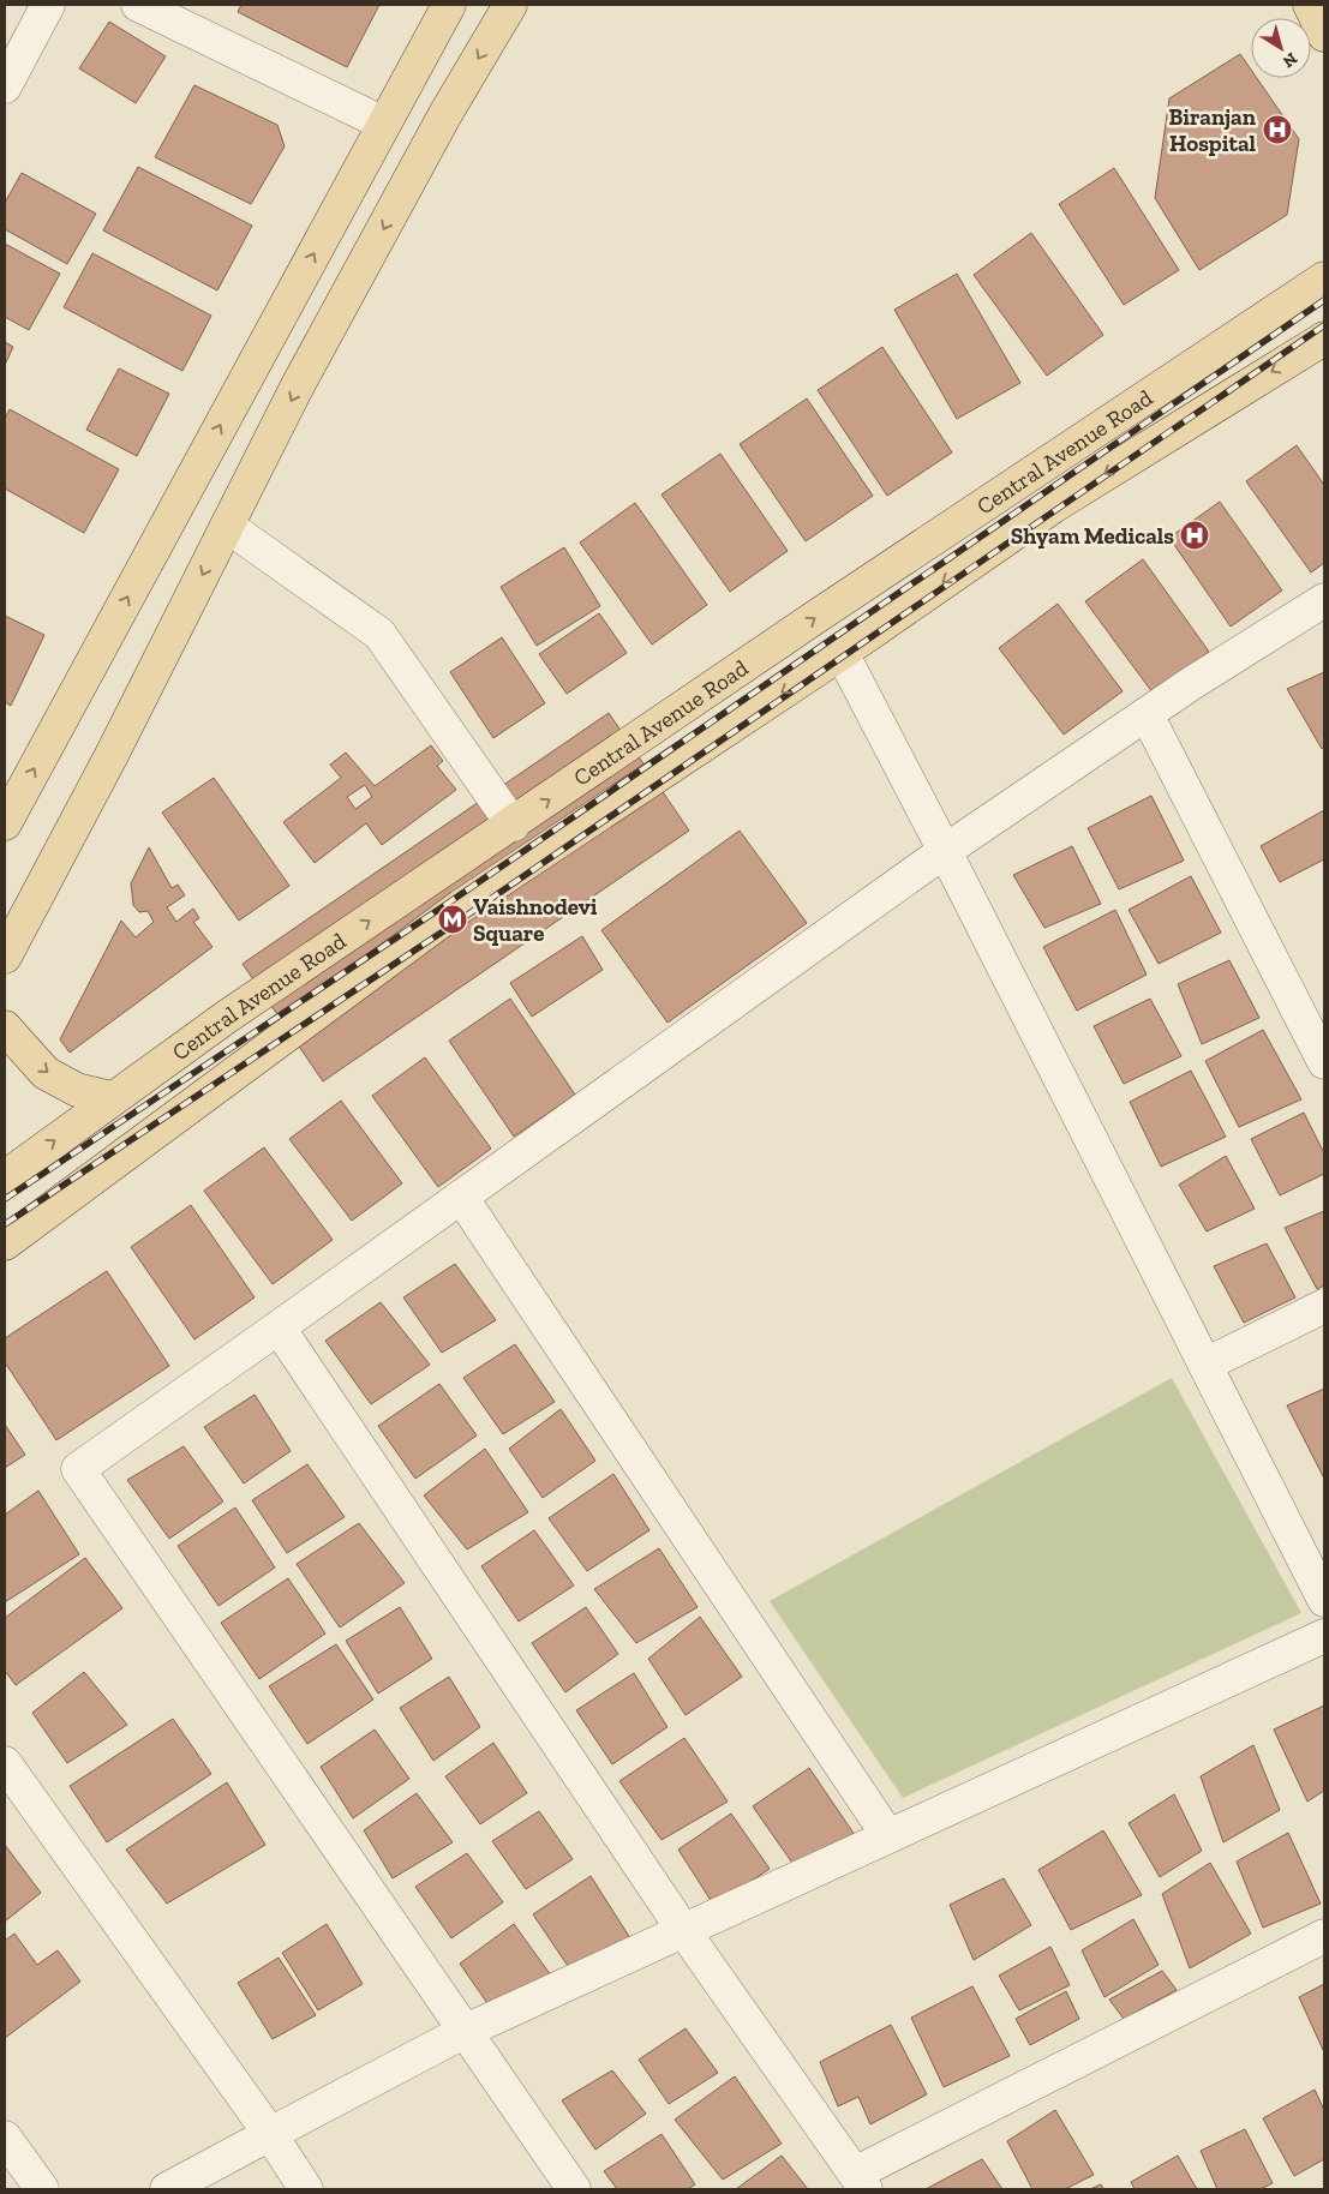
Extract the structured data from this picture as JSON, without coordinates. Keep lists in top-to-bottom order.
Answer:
{
  "streets": {
    "main road": ["Central Avenue Road"]
  },
  "places": {
    "hospital": ["Biranjan Hospital", "Shyam Medicals"],
    "metro station": ["Vaishnodevi Square"]
  },
  "north": "bottom right"
}
